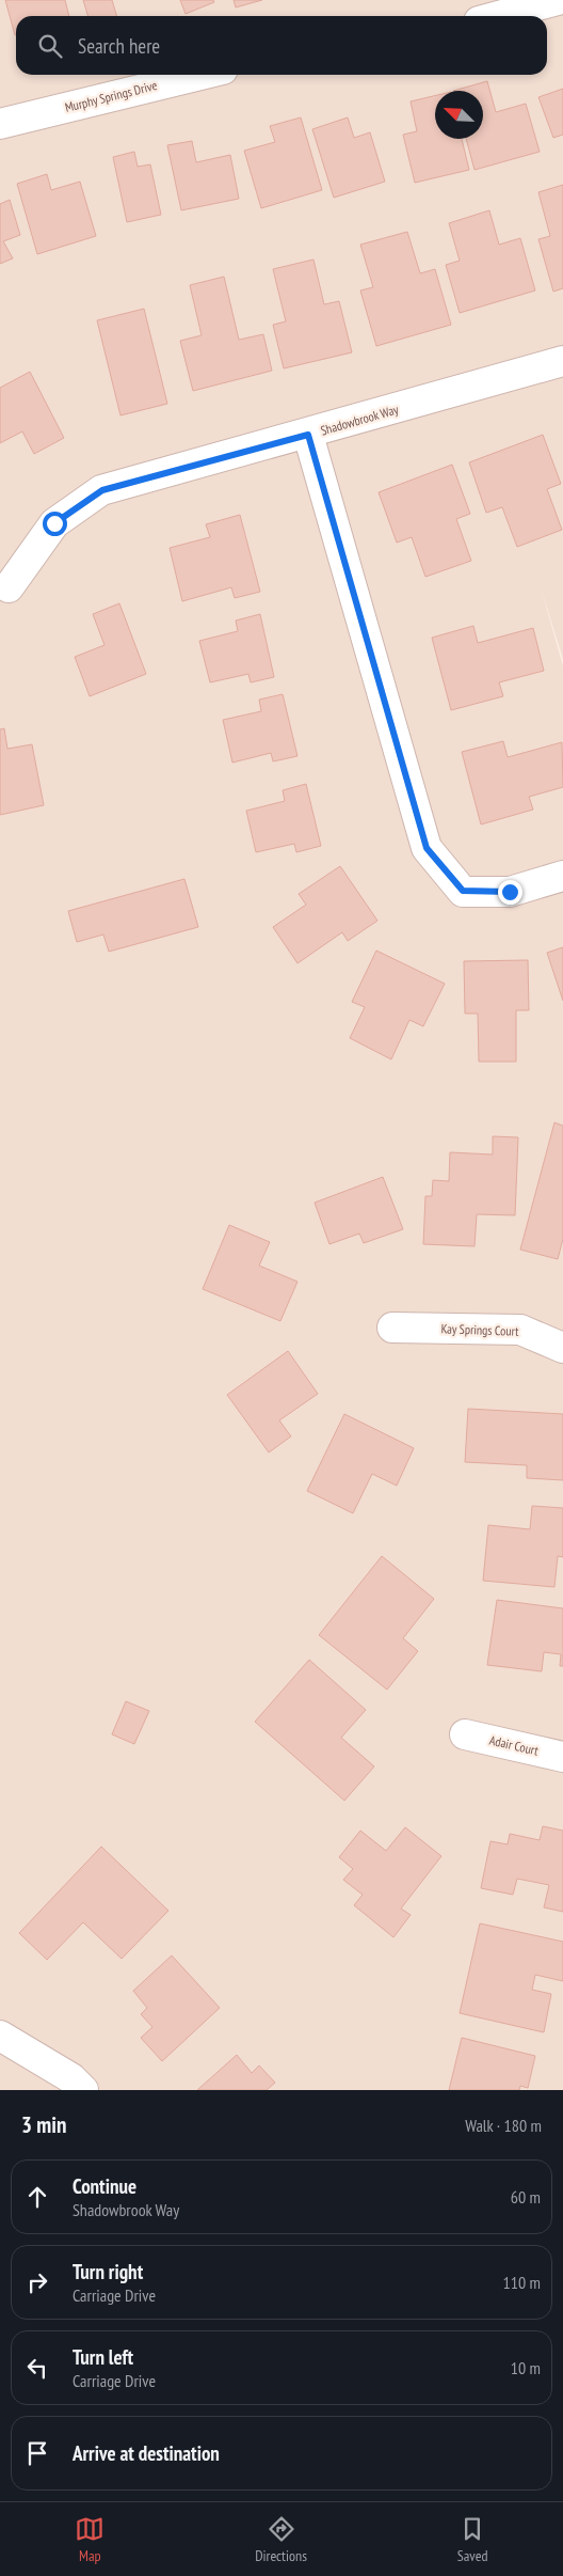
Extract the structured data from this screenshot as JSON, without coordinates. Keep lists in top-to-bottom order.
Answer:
{
  "streets": {
    "street": [
      "Murphy Springs Drive",
      "Shadowbrook Way",
      "Kay Springs Court",
      "Adair Court"
    ]
  },
  "north": "top left",
  "page": {
    "search": "Search here",
    "heading": ["3 min", "Walk · 180 m"],
    "list": [
      ["Continue", "Shadowbrook Way", "60 m"],
      ["Turn right", "Carriage Drive", "110 m"],
      ["Turn left", "Carriage Drive", "10 m"],
      "Arrive at destination"
    ],
    "nav": ["Map", "Directions", "Saved"]
  }
}
